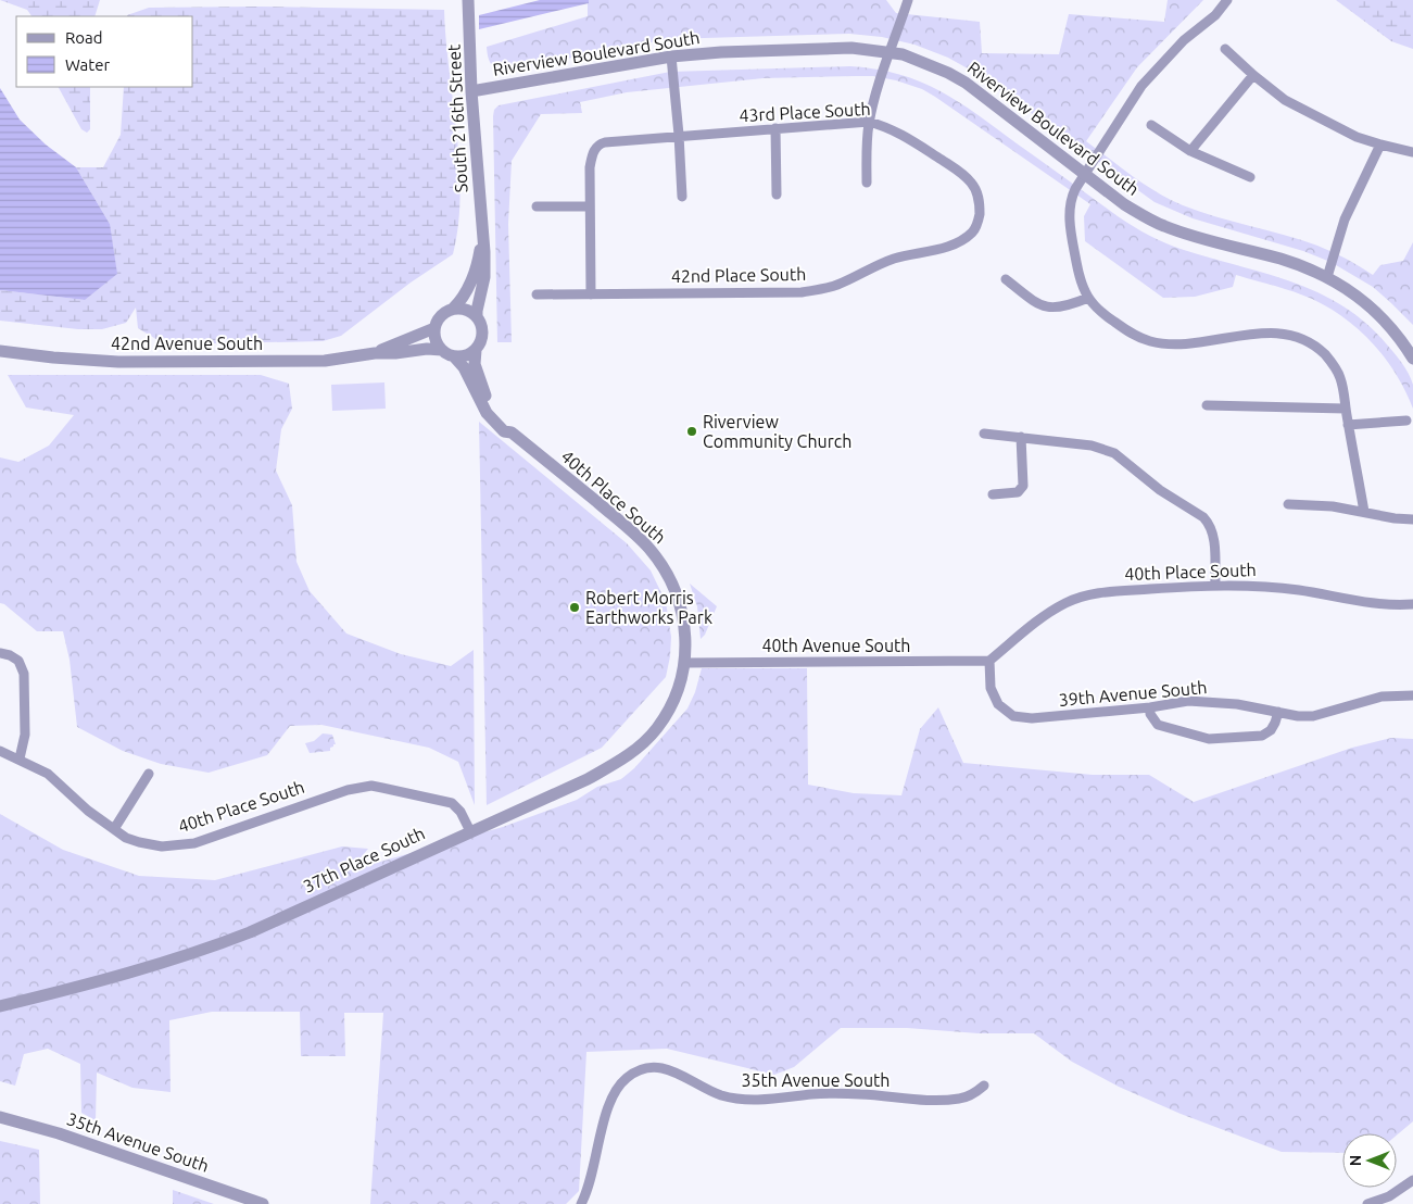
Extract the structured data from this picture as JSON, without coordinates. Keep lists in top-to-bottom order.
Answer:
{
  "streets": {
    "street": [
      "Riverview Boulevard South",
      "43rd Place South",
      "South 216th Street",
      "42nd Place South",
      "42nd Avenue South",
      "40th Place South",
      "40th Avenue South",
      "39th Avenue South",
      "37th Place South",
      "35th Avenue South"
    ]
  },
  "crossings": [
    ["Riverview Boulevard South", "South 216th Street"],
    ["43rd Place South", "42nd Place South"],
    ["South 216th Street", "42nd Avenue South"],
    ["South 216th Street", "40th Place South"],
    ["42nd Avenue South", "40th Place South"],
    ["40th Place South", "40th Avenue South"],
    ["40th Place South", "39th Avenue South"],
    ["40th Place South", "37th Place South"],
    ["40th Avenue South", "39th Avenue South"],
    ["40th Avenue South", "37th Place South"]
  ],
  "places": ["Riverview Community Church", "Robert Morris Earthworks Park"],
  "legend": ["Road", "Water"],
  "north": "left"
}
